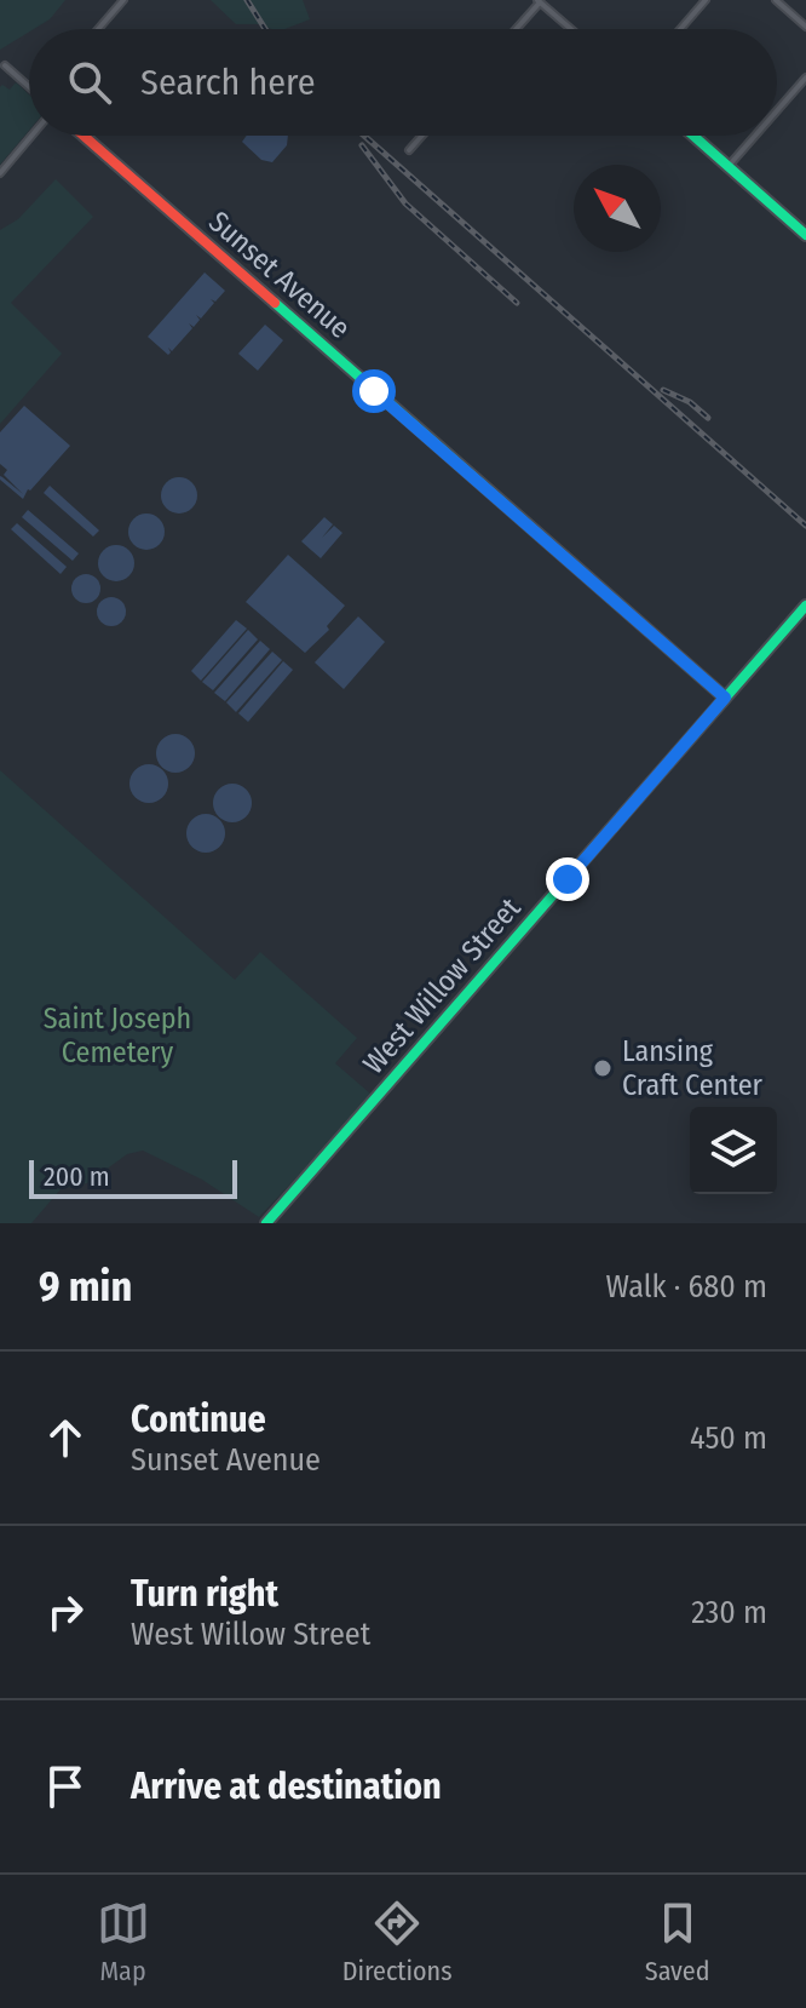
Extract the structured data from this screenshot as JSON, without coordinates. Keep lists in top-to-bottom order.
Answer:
{
  "streets": {
    "street": ["Sunset Avenue", "West Willow Street"]
  },
  "crossings": [
    ["Sunset Avenue", "West Willow Street"]
  ],
  "parks": ["Saint Joseph Cemetery"],
  "places": ["Lansing Craft Center"],
  "scale_bar": "200 m",
  "north": "top left",
  "page": {
    "search": "Search here",
    "scale": "200 m",
    "heading": ["9 min", "Walk · 680 m"],
    "list": [
      ["Continue", "Sunset Avenue", "450 m"],
      ["Turn right", "West Willow Street", "230 m"],
      "Arrive at destination"
    ],
    "nav": ["Map", "Directions", "Saved"]
  }
}
